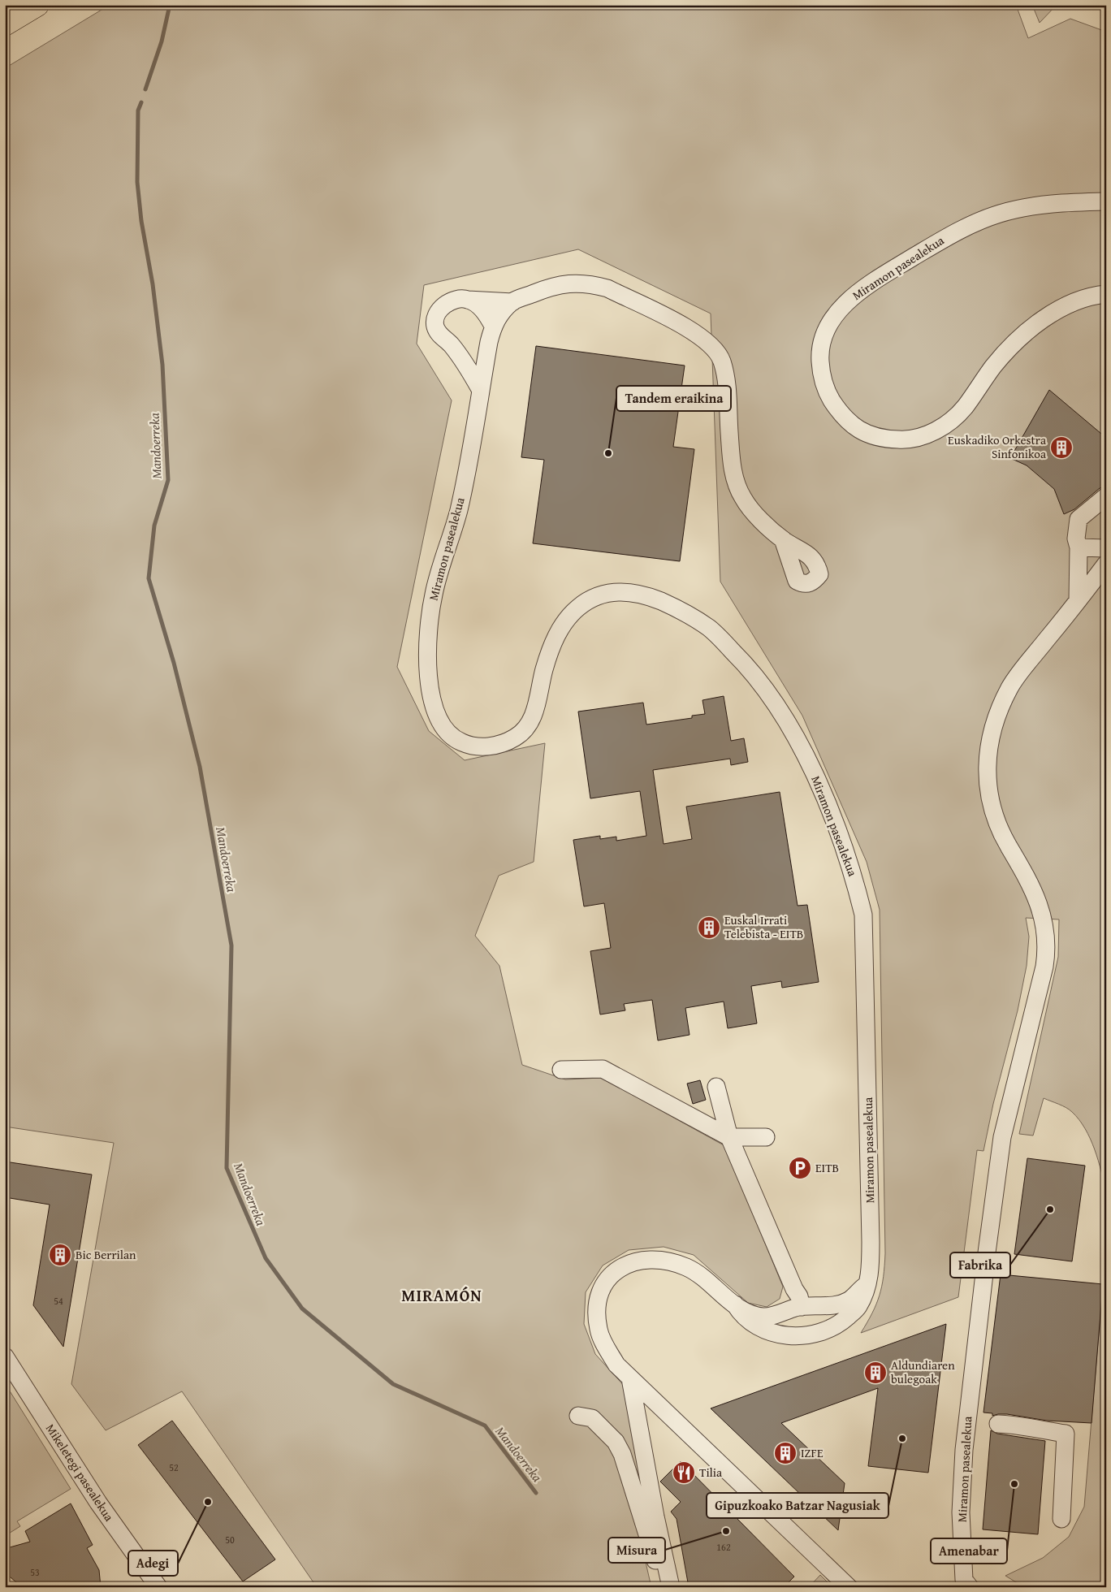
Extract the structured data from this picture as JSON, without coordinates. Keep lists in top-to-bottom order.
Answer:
{
  "streets": {
    "street": ["Miramon pasealekua", "Mikeletegi pasealekua"]
  },
  "districts": ["MIRAMÓN"],
  "water": ["Mandoerreka"],
  "places": {
    "building": [
      "Euskadiko Orkestra Sinfonikoa",
      "Euskal Irrati Telebista - EITB",
      "Bic Berrilan",
      "Aldundiaren bulegoak",
      "IZFE"
    ],
    "other": [
      "Tandem eraikina",
      "Fabrika",
      "Gipuzkoako Batzar Nagusiak",
      "Amenabar",
      "Adegi",
      "Misura"
    ],
    "parking": ["EITB"],
    "restaurant": ["Tilia"]
  },
  "house_numbers": [
    "54",
    "52",
    "50",
    "162",
    "53"
  ]
}
